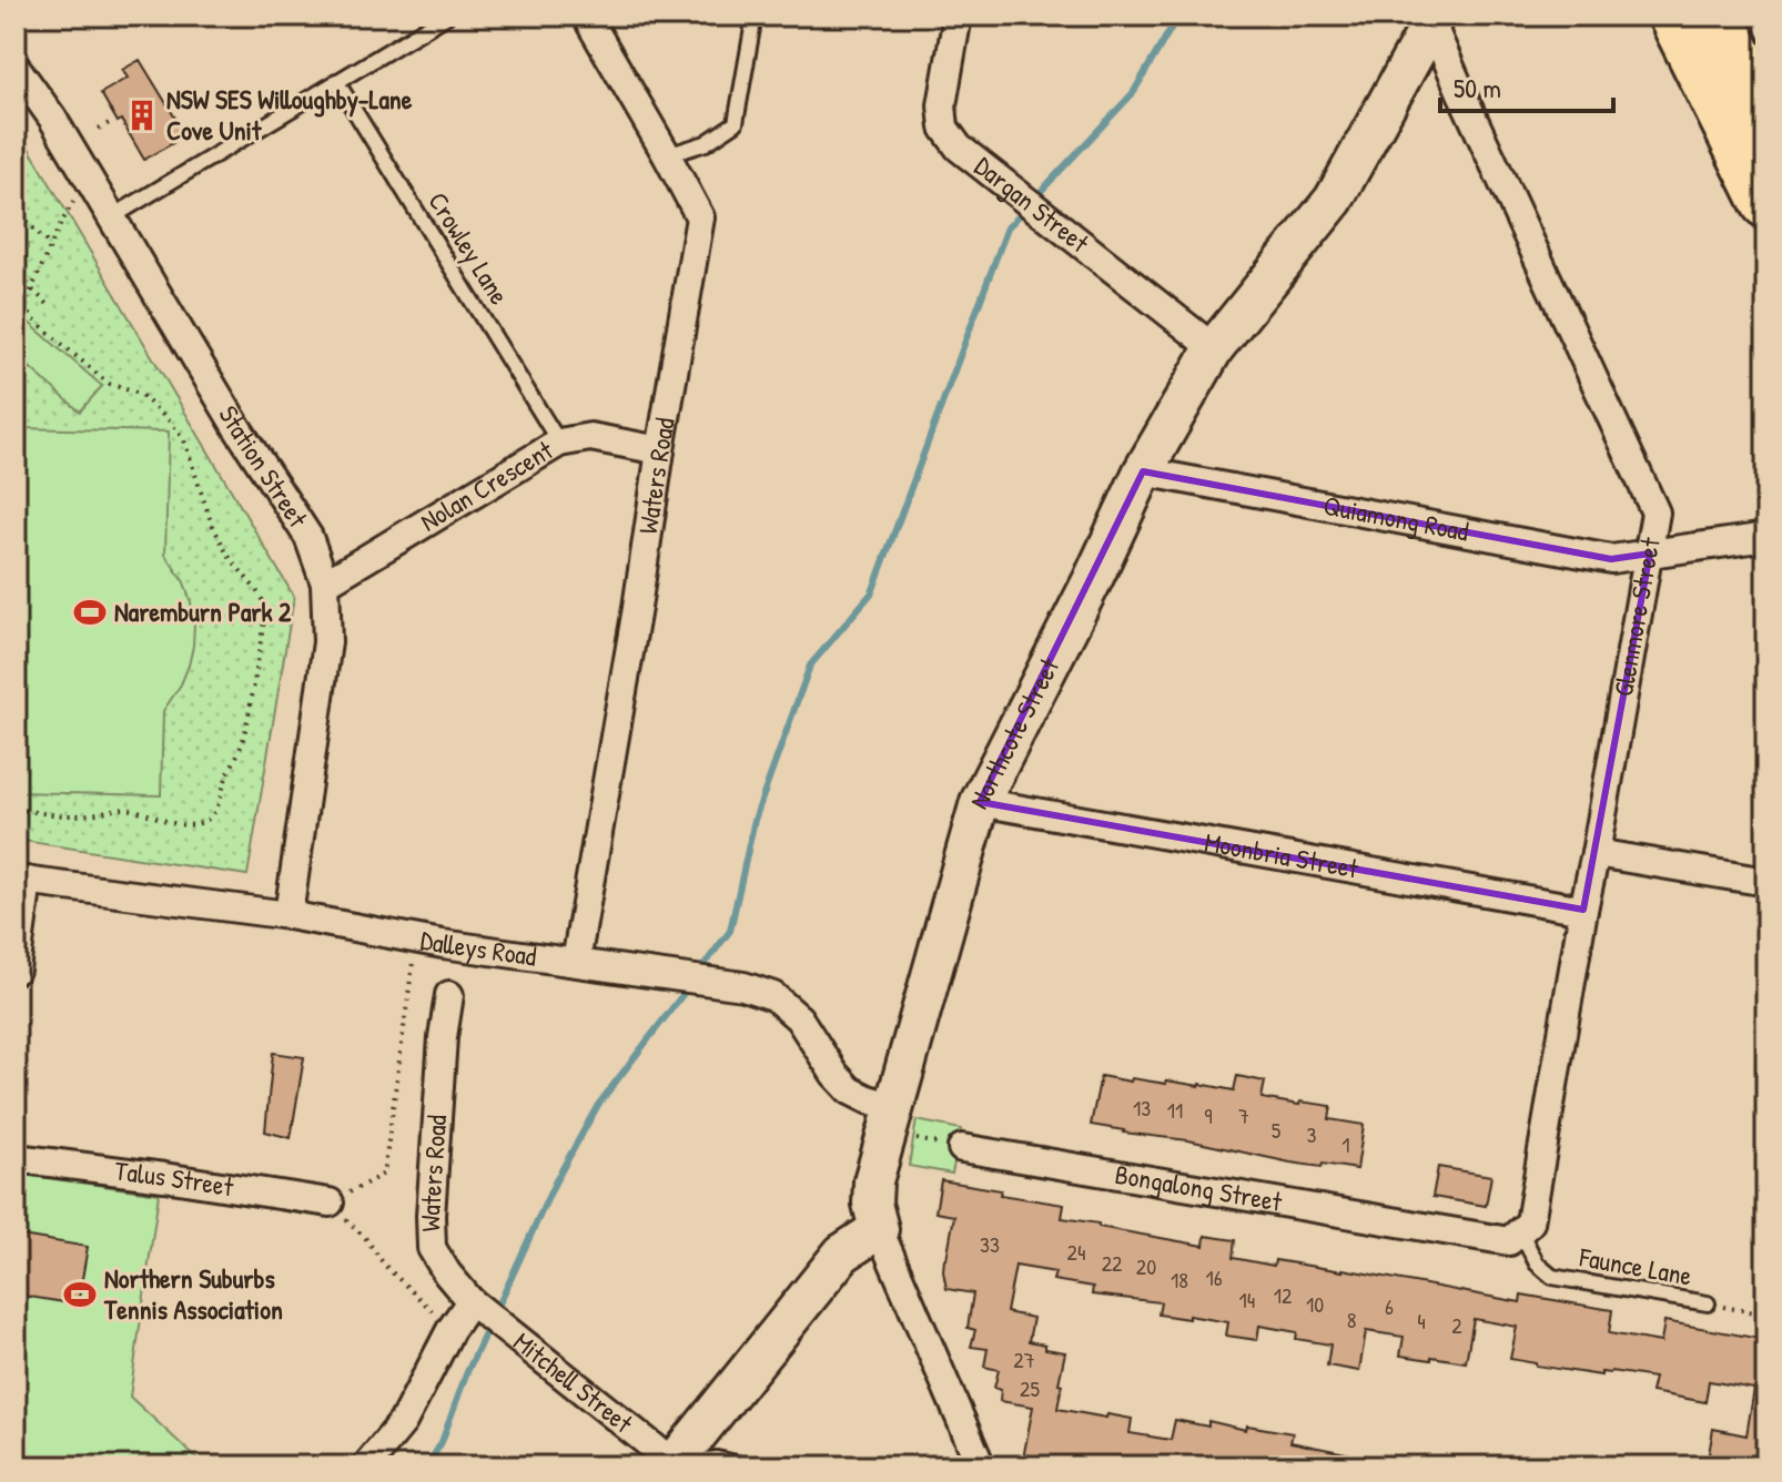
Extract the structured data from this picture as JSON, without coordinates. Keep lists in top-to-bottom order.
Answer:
{
  "streets": {
    "street": [
      "Dargan Street",
      "Station Street",
      "Waters Road",
      "Nolan Crescent",
      "Quiamong Road",
      "Glenmore Street",
      "Northcote Street",
      "Moonbria Street",
      "Dalleys Road",
      "Talus Street",
      "Bongalong Street",
      "Mitchell Street"
    ],
    "lane": ["Crowley Lane", "Faunce Lane"]
  },
  "crossings": [
    ["Dargan Street", "Northcote Street"],
    ["Crowley Lane", "Nolan Crescent"],
    ["Station Street", "Nolan Crescent"],
    ["Station Street", "Dalleys Road"],
    ["Waters Road", "Nolan Crescent"],
    ["Waters Road", "Dalleys Road"],
    ["Waters Road", "Mitchell Street"],
    ["Quiamong Road", "Glenmore Street"],
    ["Quiamong Road", "Northcote Street"],
    ["Glenmore Street", "Northcote Street"],
    ["Glenmore Street", "Moonbria Street"],
    ["Glenmore Street", "Bongalong Street"],
    ["Glenmore Street", "Faunce Lane"],
    ["Northcote Street", "Moonbria Street"],
    ["Northcote Street", "Dalleys Road"],
    ["Bongalong Street", "Faunce Lane"]
  ],
  "places": {
    "building": ["NSW SES Willoughby-Lane Cove Unit"],
    "sports": ["Naremburn Park 2", "Northern Suburbs Tennis Association"]
  },
  "house_numbers": [
    "13",
    "11",
    "9",
    "7",
    "5",
    "3",
    "1",
    "33",
    "24",
    "22",
    "20",
    "16",
    "18",
    "12",
    "14",
    "10",
    "6",
    "8",
    "4",
    "2",
    "27",
    "25"
  ],
  "scale_bar": "50 m"
}
